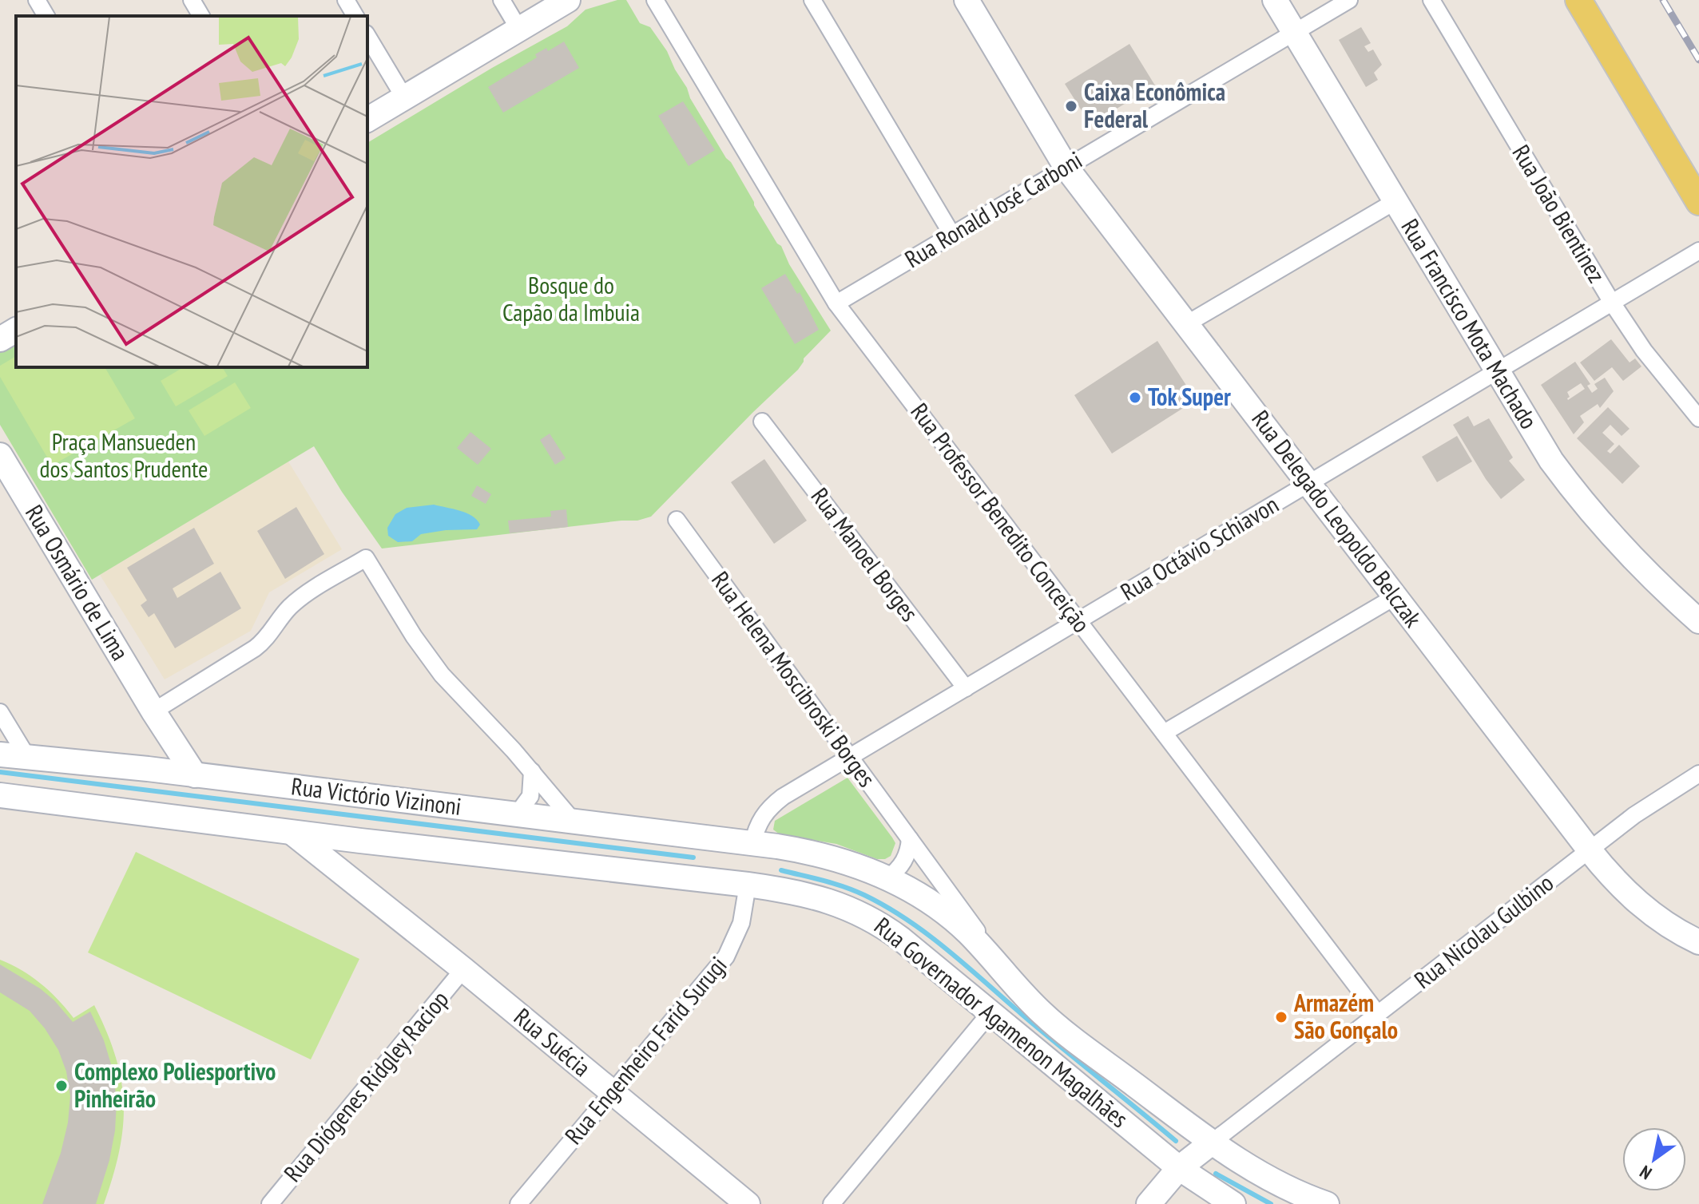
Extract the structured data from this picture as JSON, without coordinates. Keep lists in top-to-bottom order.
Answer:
{
  "streets": {
    "street": [
      "Rua Ronald José Carboni",
      "Rua João Bientinez",
      "Rua Francisco Mota Machado",
      "Rua Professor Benedito Conceição",
      "Rua Delegado Leopoldo Belczak",
      "Rua Octávio Schiavon",
      "Rua Manoel Borges",
      "Rua Osmário de Lima",
      "Rua Helena Moscibroski Borges",
      "Rua Victório Vizinoni",
      "Rua Nicolau Gulbino",
      "Rua Governador Agamenon Magalhães",
      "Rua Suécia",
      "Rua Engenheiro Farid Surugi",
      "Rua Diógenes Ridgley Raciop"
    ]
  },
  "crossings": [
    ["Rua Ronald José Carboni", "Rua Francisco Mota Machado"],
    ["Rua Ronald José Carboni", "Rua Professor Benedito Conceição"],
    ["Rua Ronald José Carboni", "Rua Delegado Leopoldo Belczak"],
    ["Rua João Bientinez", "Rua Octávio Schiavon"],
    ["Rua Francisco Mota Machado", "Rua Octávio Schiavon"],
    ["Rua Professor Benedito Conceição", "Rua Octávio Schiavon"],
    ["Rua Professor Benedito Conceição", "Rua Nicolau Gulbino"],
    ["Rua Delegado Leopoldo Belczak", "Rua Octávio Schiavon"],
    ["Rua Delegado Leopoldo Belczak", "Rua Nicolau Gulbino"],
    ["Rua Octávio Schiavon", "Rua Manoel Borges"],
    ["Rua Octávio Schiavon", "Rua Helena Moscibroski Borges"],
    ["Rua Octávio Schiavon", "Rua Victório Vizinoni"],
    ["Rua Octávio Schiavon", "Rua Governador Agamenon Magalhães"],
    ["Rua Osmário de Lima", "Rua Victório Vizinoni"],
    ["Rua Helena Moscibroski Borges", "Rua Governador Agamenon Magalhães"],
    ["Rua Victório Vizinoni", "Rua Governador Agamenon Magalhães"],
    ["Rua Victório Vizinoni", "Rua Suécia"],
    ["Rua Victório Vizinoni", "Rua Engenheiro Farid Surugi"],
    ["Rua Nicolau Gulbino", "Rua Governador Agamenon Magalhães"],
    ["Rua Governador Agamenon Magalhães", "Rua Engenheiro Farid Surugi"],
    ["Rua Suécia", "Rua Engenheiro Farid Surugi"],
    ["Rua Suécia", "Rua Diógenes Ridgley Raciop"]
  ],
  "parks": ["Bosque do Capão da Imbuia", "Praça Mansueden dos Santos Prudente"],
  "places": [
    "Caixa Econômica Federal",
    "Tok Super",
    "Armazém São Gonçalo",
    "Complexo Poliesportivo Pinheirão"
  ],
  "north": "bottom left"
}
